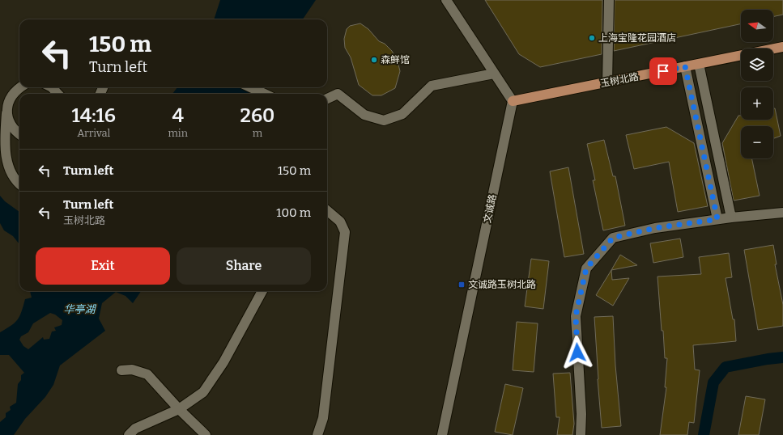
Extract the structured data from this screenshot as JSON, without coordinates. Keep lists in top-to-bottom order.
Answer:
{
  "streets": {
    "main road": ["玉树北路"],
    "street": ["文诚路"]
  },
  "crossings": [
    ["玉树北路", "文诚路"]
  ],
  "water": ["华亭湖"],
  "places": {
    "other": ["上海宝隆花园酒店", "森鲜馆"],
    "transit": ["文诚路玉树北路"]
  },
  "north": "left",
  "page": {
    "map_buttons": ["+", "−"],
    "turn": ["150 m", "Turn left"],
    "eta": [
      "14:16",
      "Arrival",
      "4",
      "min",
      "260",
      "m"
    ],
    "list": [
      {
        "name": "Turn left",
        "value": "150 m"
      },
      {
        "name": "Turn left",
        "note": "玉树北路",
        "value": "100 m"
      }
    ],
    "buttons": ["Exit", "Share"]
  }
}
